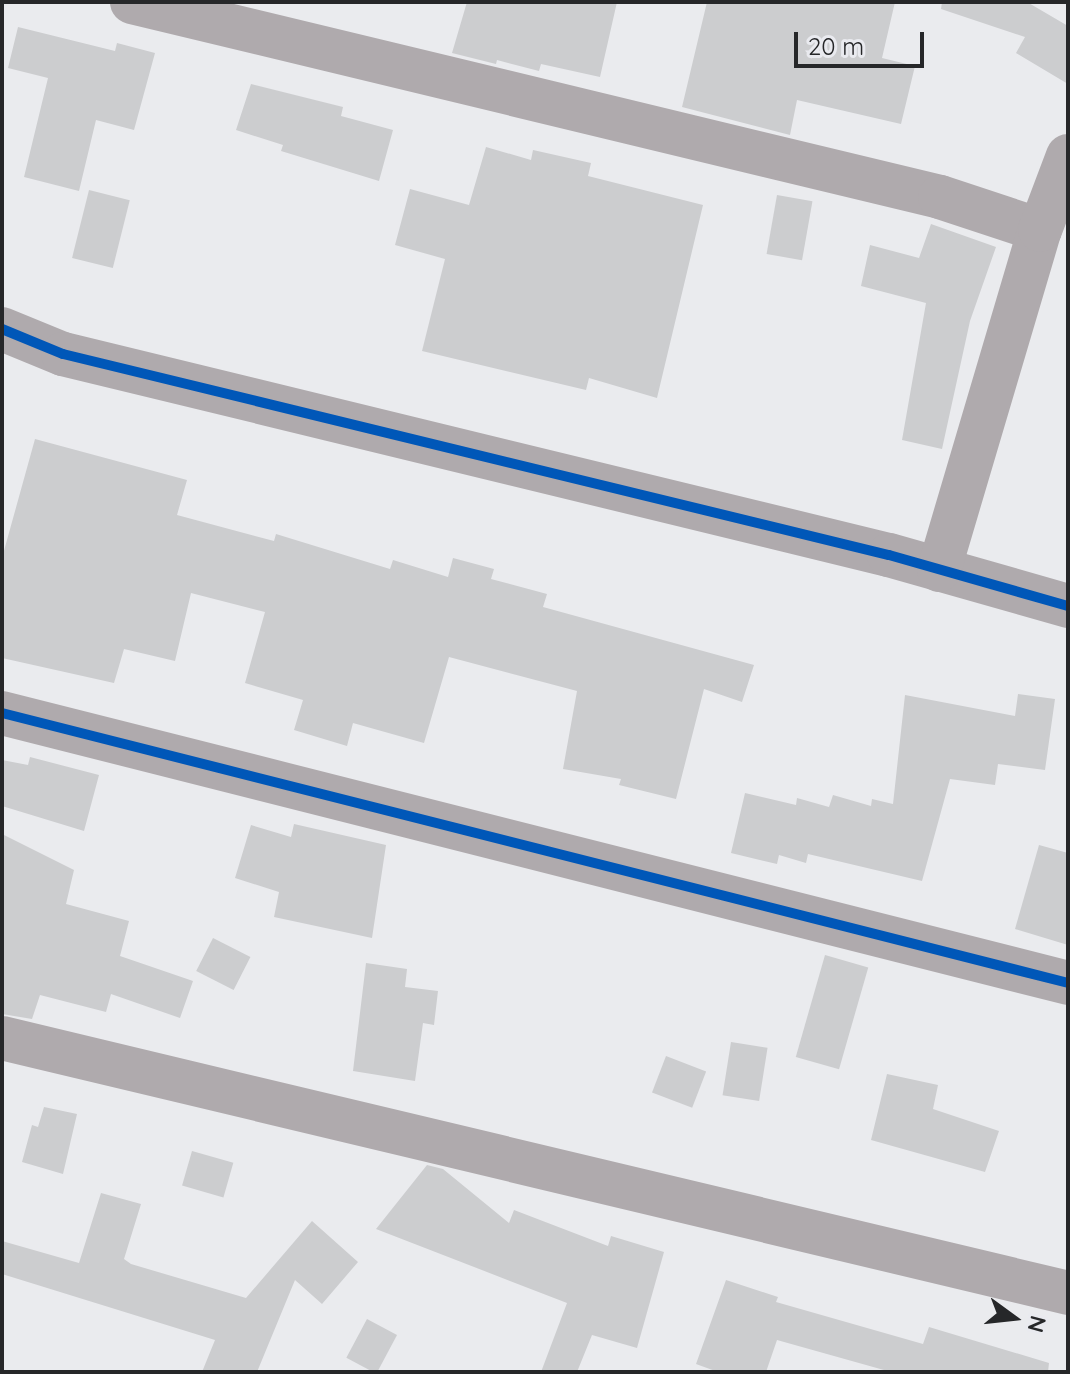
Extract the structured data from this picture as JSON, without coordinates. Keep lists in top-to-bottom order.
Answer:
{
  "scale_bar": "20 m",
  "north": "right"
}
